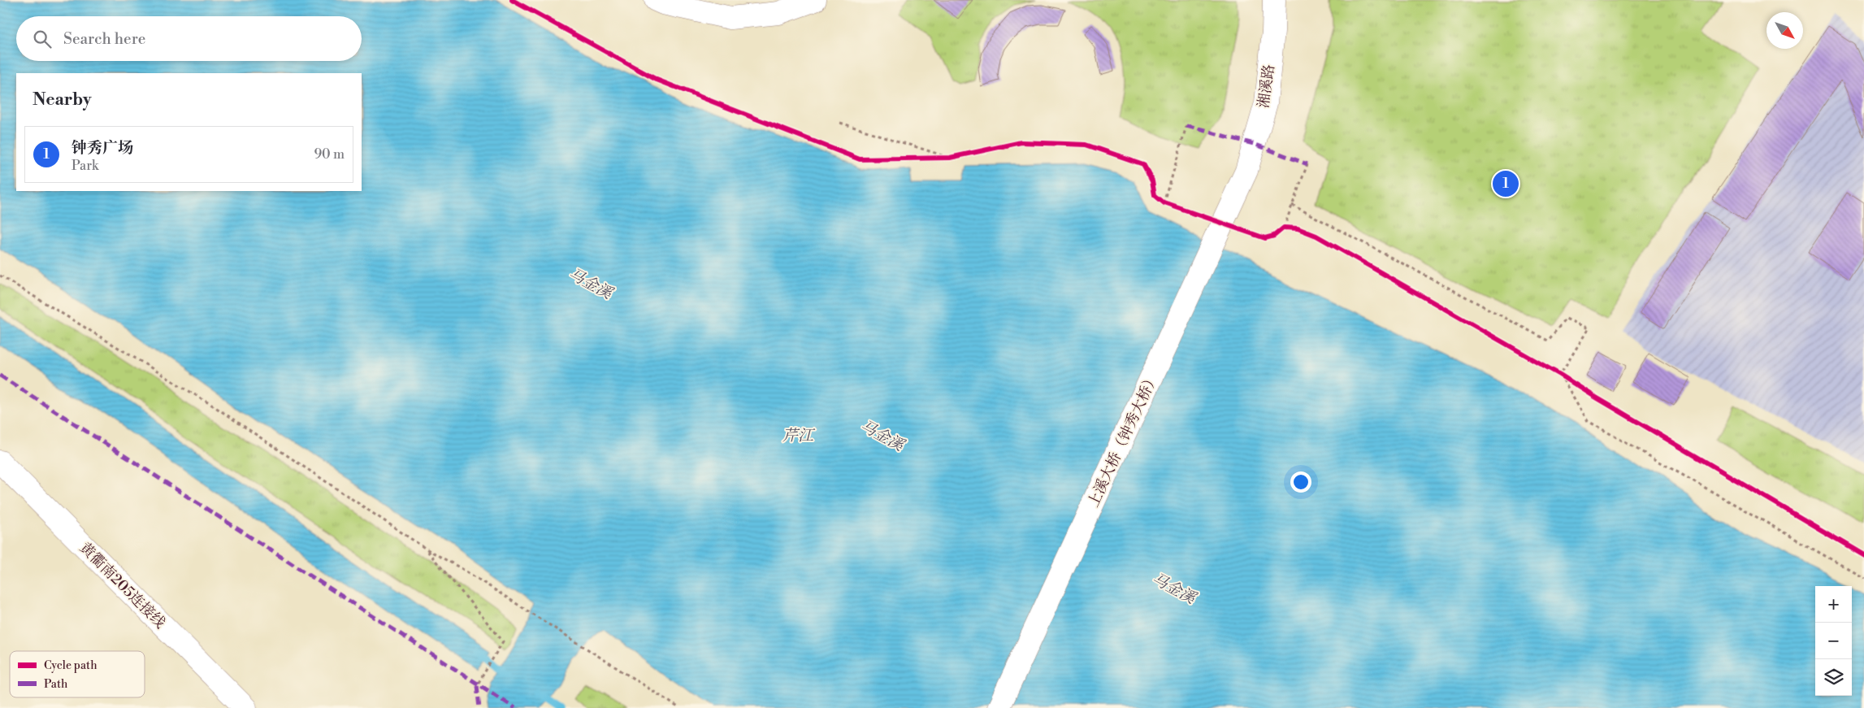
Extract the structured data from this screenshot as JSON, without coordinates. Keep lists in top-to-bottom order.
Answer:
{
  "streets": {
    "main road": ["湘溪路", "上溪大桥（钟秀大桥）", "黄衢南205连接线"]
  },
  "crossings": [
    ["湘溪路", "上溪大桥（钟秀大桥）"]
  ],
  "water": ["马金溪", "芹江"],
  "legend": ["Cycle path", "Path"],
  "north": "bottom right",
  "page": {
    "search": "Search here",
    "heading": "Nearby",
    "list": [
      {
        "mark": "1",
        "name": "钟秀广场",
        "note": "Park",
        "value": "90 m"
      }
    ],
    "pins": "1",
    "map_buttons": ["+", "−"]
  }
}
